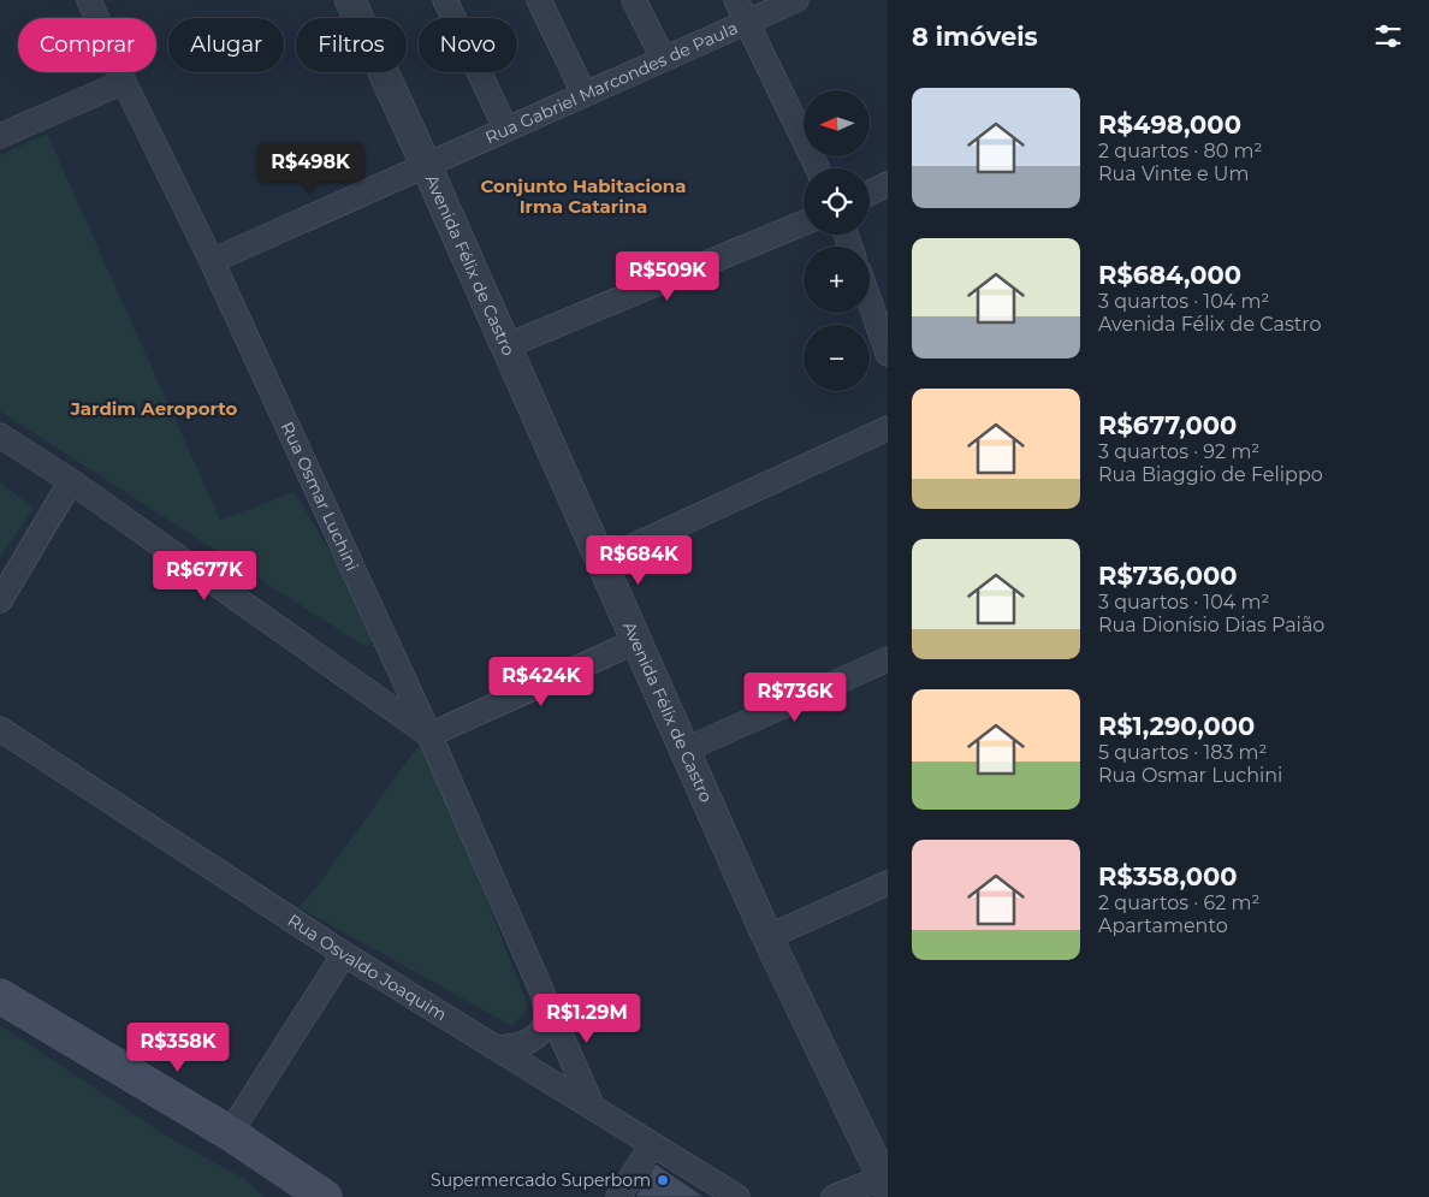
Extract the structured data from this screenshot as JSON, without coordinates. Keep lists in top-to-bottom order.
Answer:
{
  "streets": {
    "street": [
      "Rua Gabriel Marcondes de Paula",
      "Avenida Félix de Castro",
      "Rua Osmar Luchini",
      "Rua Osvaldo Joaquim"
    ]
  },
  "crossings": [
    ["Rua Gabriel Marcondes de Paula", "Avenida Félix de Castro"],
    ["Rua Gabriel Marcondes de Paula", "Rua Osmar Luchini"],
    ["Rua Osmar Luchini", "Rua Osvaldo Joaquim"]
  ],
  "districts": ["Conjunto Habitaciona Irma Catarina", "Jardim Aeroporto"],
  "places": ["Supermercado Superbom"],
  "north": "left",
  "page": {
    "heading": "8 imóveis",
    "chip": [
      "Comprar",
      "Alugar",
      "Filtros",
      "Novo"
    ],
    "list": [
      {
        "name": "R$498,000",
        "note": "2 quartos · 80 m² · Rua Vinte e Um"
      },
      {
        "name": "R$684,000",
        "note": "3 quartos · 104 m² · Avenida Félix de Castro"
      },
      {
        "name": "R$677,000",
        "note": "3 quartos · 92 m² · Rua Biaggio de Felippo"
      },
      {
        "name": "R$736,000",
        "note": "3 quartos · 104 m² · Rua Dionísio Dias Paião"
      },
      {
        "name": "R$1,290,000",
        "note": "5 quartos · 183 m² · Rua Osmar Luchini"
      },
      {
        "name": "R$358,000",
        "note": "2 quartos · 62 m² · Apartamento"
      }
    ],
    "map_buttons": ["+", "−"],
    "price": [
      "R$498K",
      "R$509K",
      "R$684K",
      "R$677K",
      "R$424K",
      "R$736K",
      "R$1.29M",
      "R$358K"
    ]
  }
}
